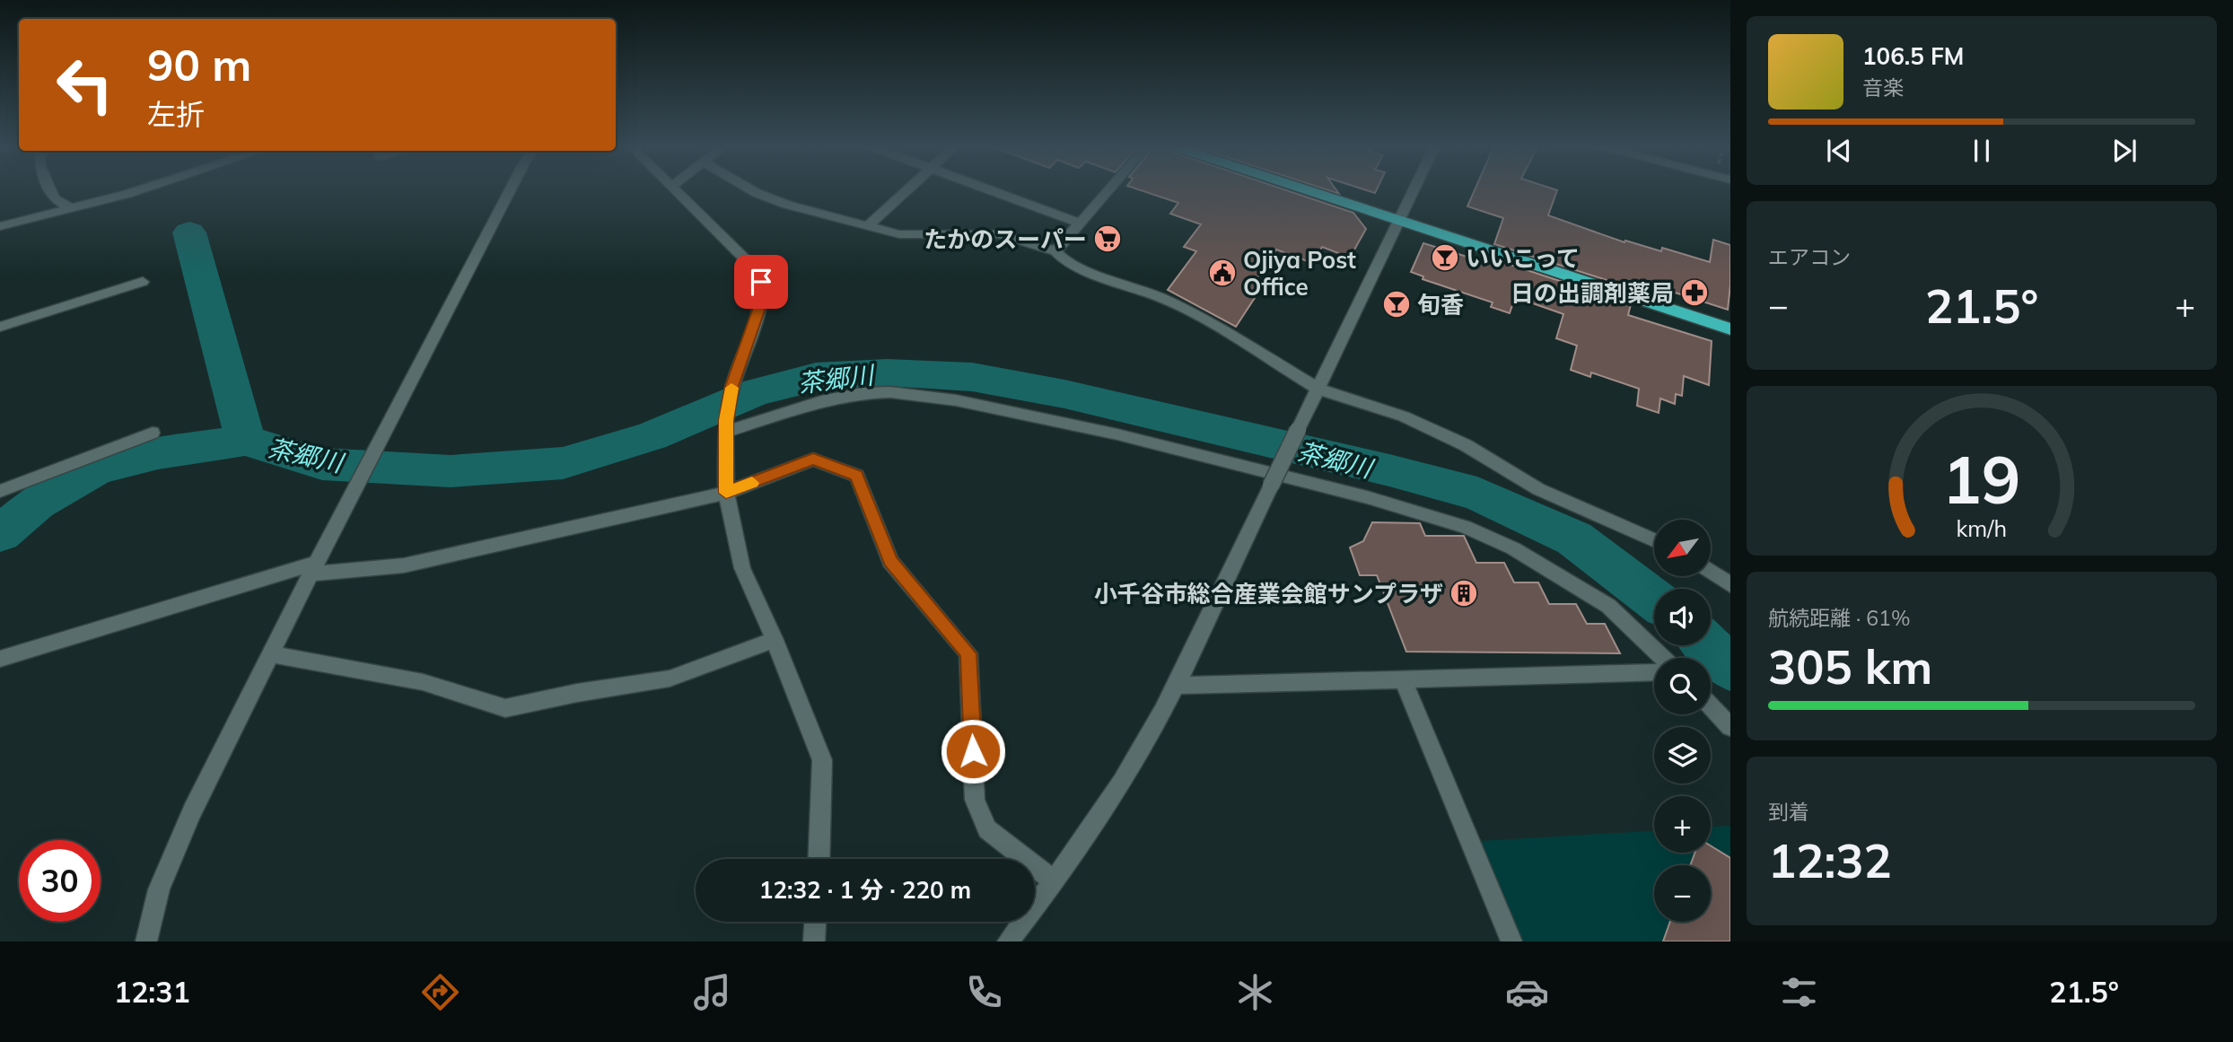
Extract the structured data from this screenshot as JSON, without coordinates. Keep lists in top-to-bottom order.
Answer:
{
  "water": ["茶郷川"],
  "places": {
    "supermarket": ["たかのスーパー"],
    "bar": ["いいこって", "旬香"],
    "public building": ["Ojiya Post Office"],
    "pharmacy": ["日の出調剤薬局"],
    "building": ["小千谷市総合産業会館サンプラザ"]
  },
  "north": "bottom left",
  "page": {
    "turn": ["90 m", "左折"],
    "song": ["106.5 FM", "音楽"],
    "tile": [
      "エアコン",
      ["航続距離 · 61%", "305 km"],
      ["到着", "12:32"]
    ],
    "heat": ["−", "21.5°", "+"],
    "map_buttons": ["+", "−"],
    "limit": "30",
    "trip": "12:32 · 1 分 · 220 m",
    "tabs": ["12:31", "21.5°"],
    "gauge": ["19", "km/h"]
  }
}
